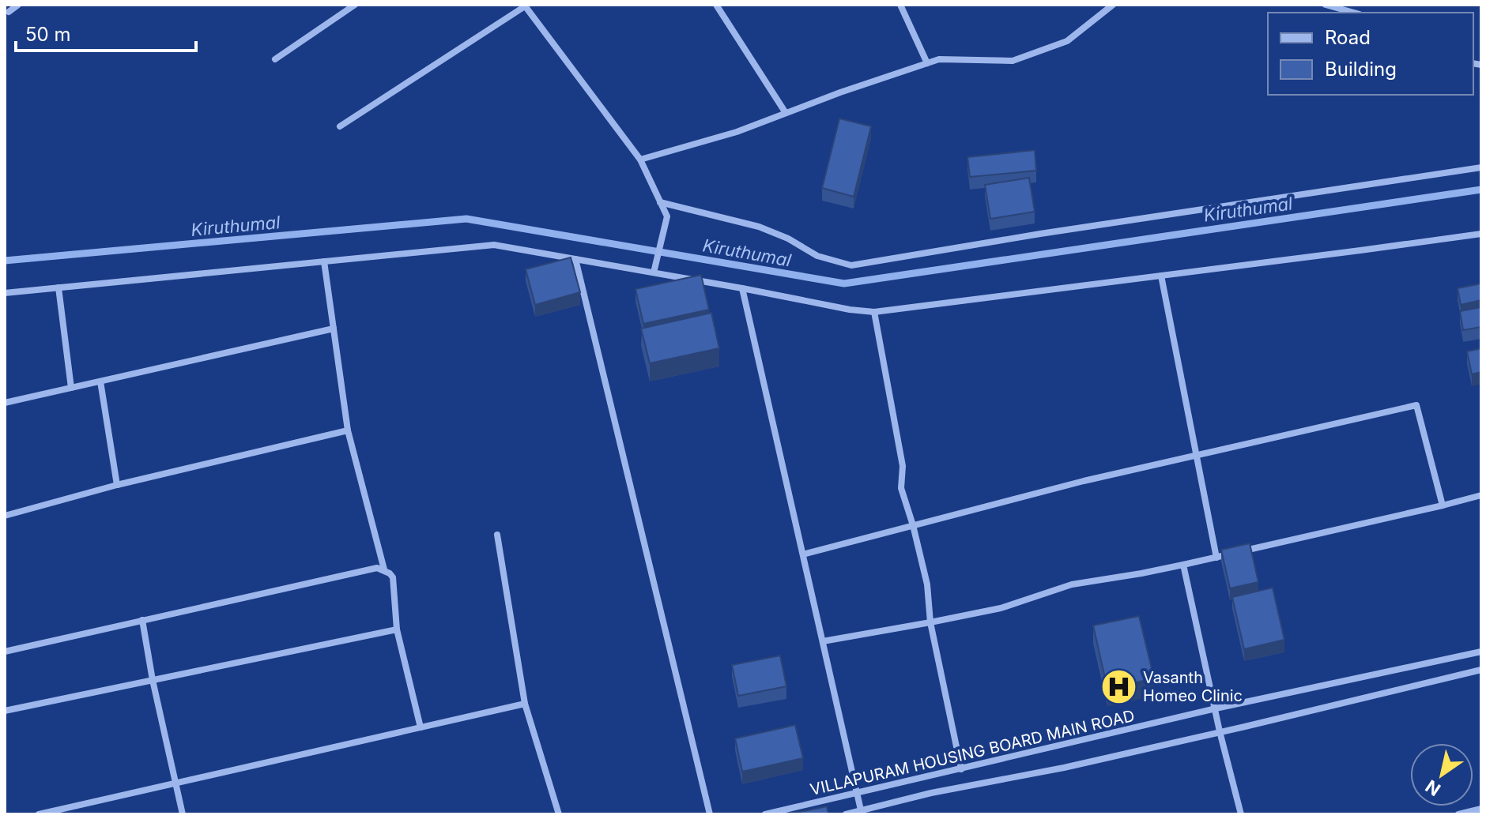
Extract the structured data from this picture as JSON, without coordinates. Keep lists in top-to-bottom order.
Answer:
{
  "streets": {
    "street": ["VILLAPURAM HOUSING BOARD MAIN ROAD"]
  },
  "water": ["Kiruthumal"],
  "places": {
    "hospital": ["Vasanth Homeo Clinic"]
  },
  "legend": ["Road", "Building"],
  "scale_bar": "50 m",
  "north": "bottom left"
}
